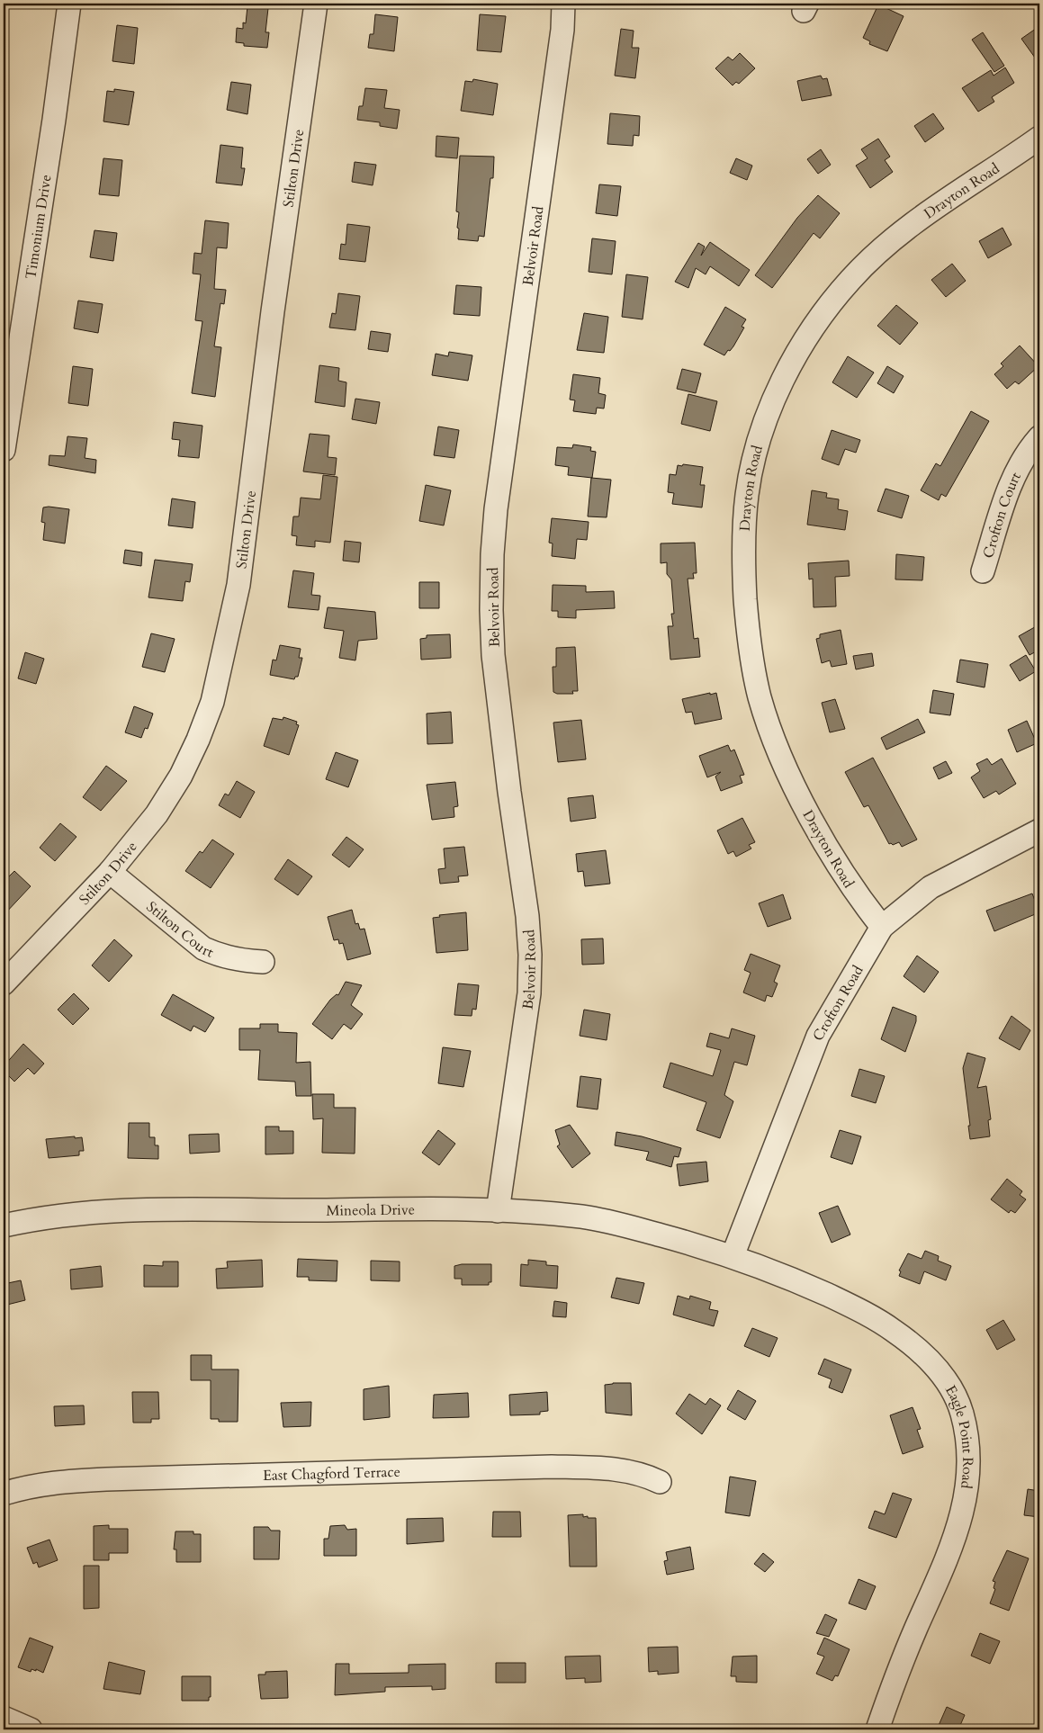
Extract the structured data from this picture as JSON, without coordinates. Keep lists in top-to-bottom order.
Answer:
{
  "streets": {
    "street": [
      "Stilton Drive",
      "Drayton Road",
      "Timonium Drive",
      "Belvoir Road",
      "Crofton Court",
      "Stilton Court",
      "Crofton Road",
      "Mineola Drive",
      "Eagle Point Road",
      "East Chagford Terrace"
    ]
  },
  "crossings": [
    ["Stilton Drive", "Stilton Court"],
    ["Drayton Road", "Crofton Road"],
    ["Belvoir Road", "Mineola Drive"],
    ["Crofton Road", "Mineola Drive"],
    ["Crofton Road", "Eagle Point Road"],
    ["Mineola Drive", "Eagle Point Road"]
  ]
}
